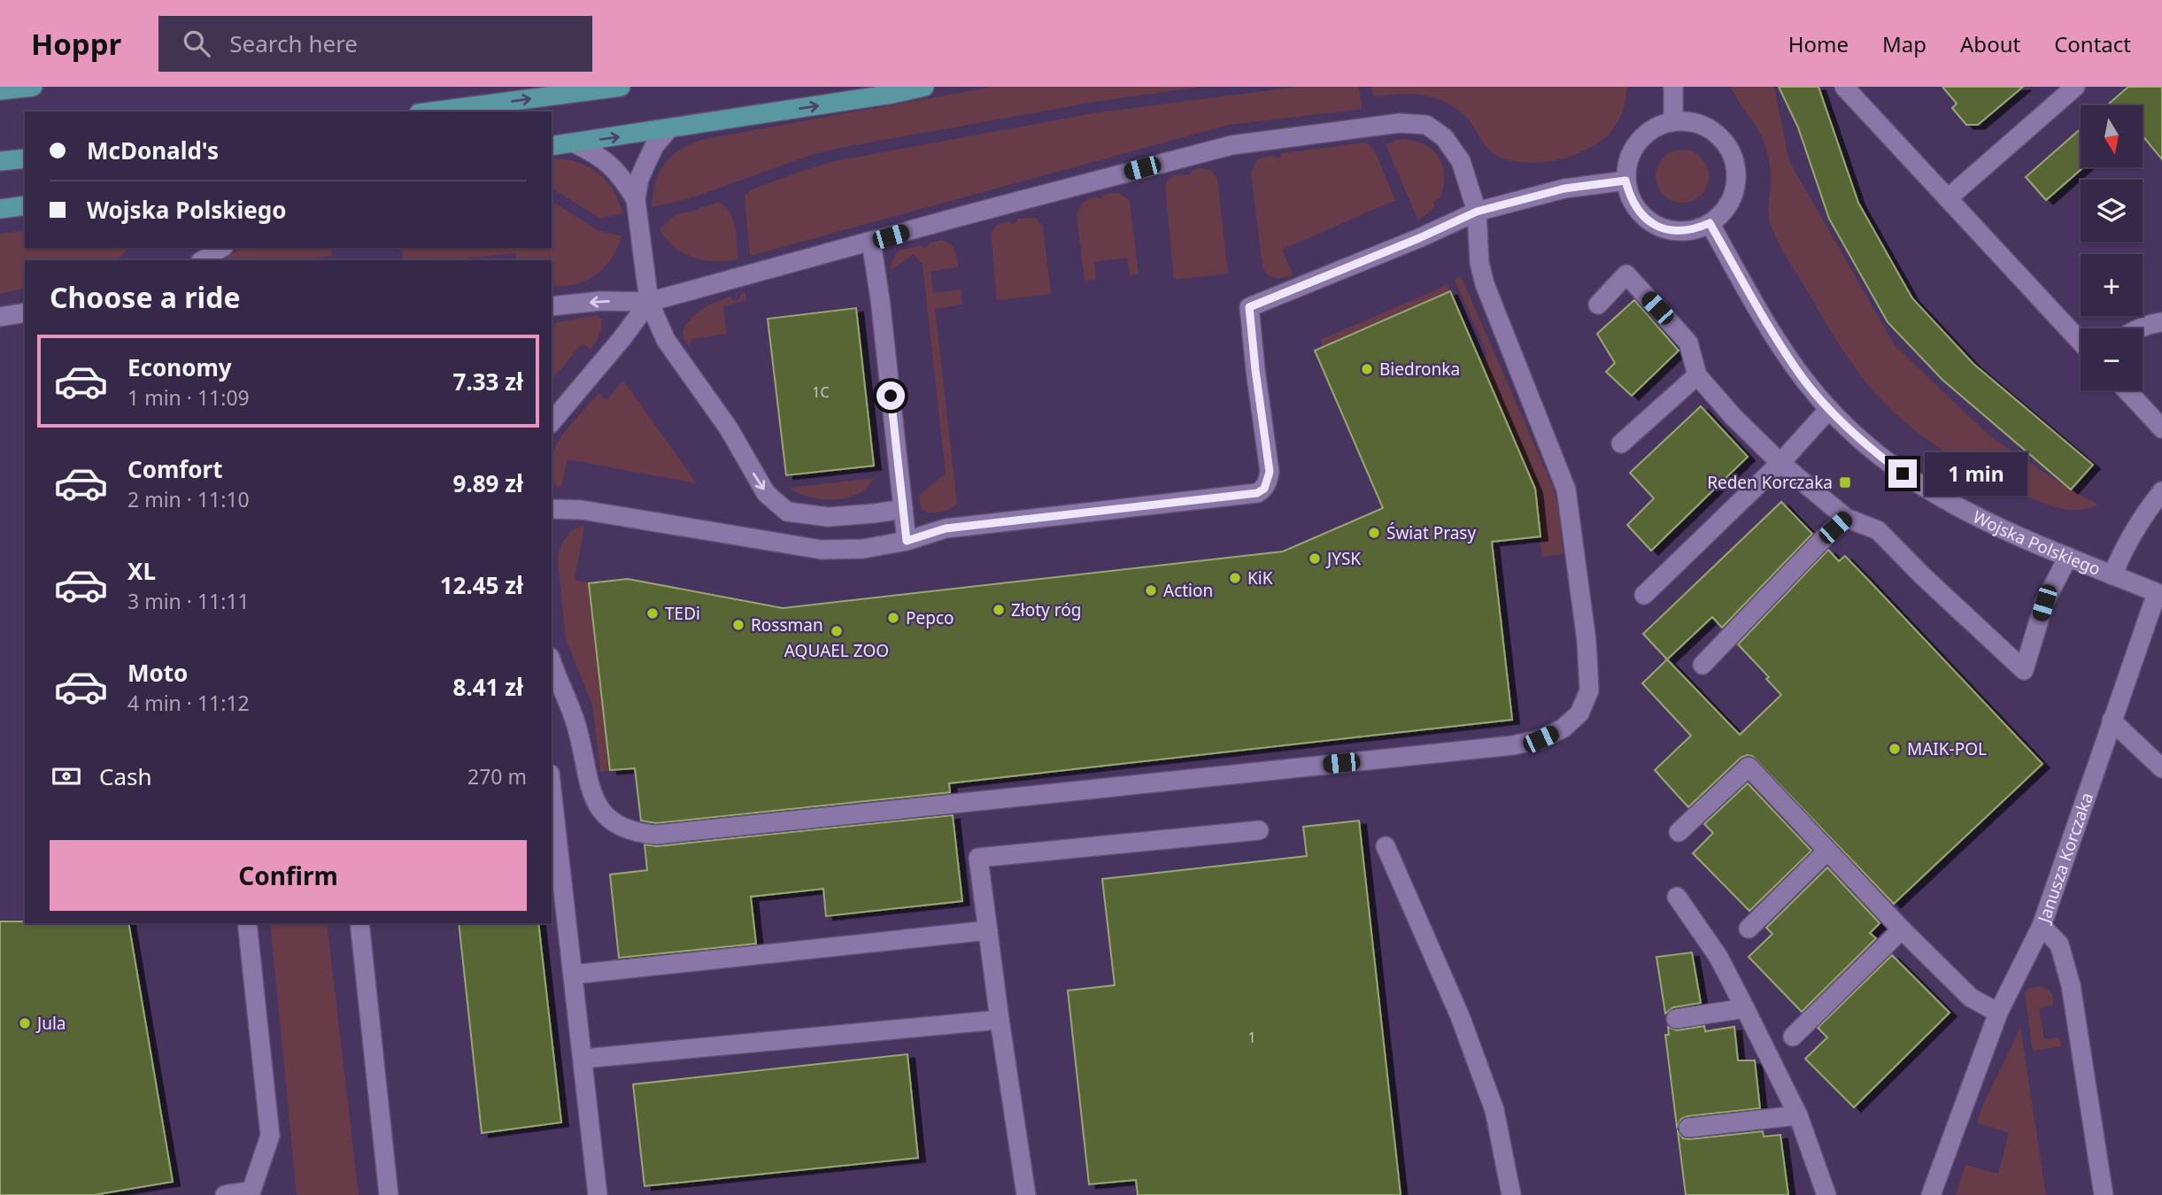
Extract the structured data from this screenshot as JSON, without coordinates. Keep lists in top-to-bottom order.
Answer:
{
  "streets": {
    "street": ["Wojska Polskiego", "Janusza Korczaka"]
  },
  "crossings": [
    ["Wojska Polskiego", "Janusza Korczaka"]
  ],
  "places": {
    "other": [
      "Biedronka",
      "Świat Prasy",
      "JYSK",
      "KiK",
      "Action",
      "Złoty róg",
      "TEDi",
      "Pepco",
      "Rossman",
      "AQUAEL ZOO",
      "MAIK-POL",
      "Jula"
    ],
    "transit": ["Reden Korczaka"]
  },
  "house_numbers": ["1C", "1"],
  "north": "bottom",
  "page": {
    "header": "Hoppr",
    "search": "Search here",
    "nav": [
      "Home",
      "Map",
      "About",
      "Contact"
    ],
    "map_buttons": ["+", "−"],
    "banner": ["McDonald's", "Wojska Polskiego"],
    "heading": "Choose a ride",
    "list": [
      {
        "name": "Economy",
        "note": "1 min · 11:09",
        "value": "7.33 zł"
      },
      {
        "name": "Comfort",
        "note": "2 min · 11:10",
        "value": "9.89 zł"
      },
      {
        "name": "XL",
        "note": "3 min · 11:11",
        "value": "12.45 zł"
      },
      {
        "name": "Moto",
        "note": "4 min · 11:12",
        "value": "8.41 zł"
      }
    ],
    "bubble": "1 min",
    "pay": ["Cash", "270 m"],
    "buttons": "Confirm"
  }
}
